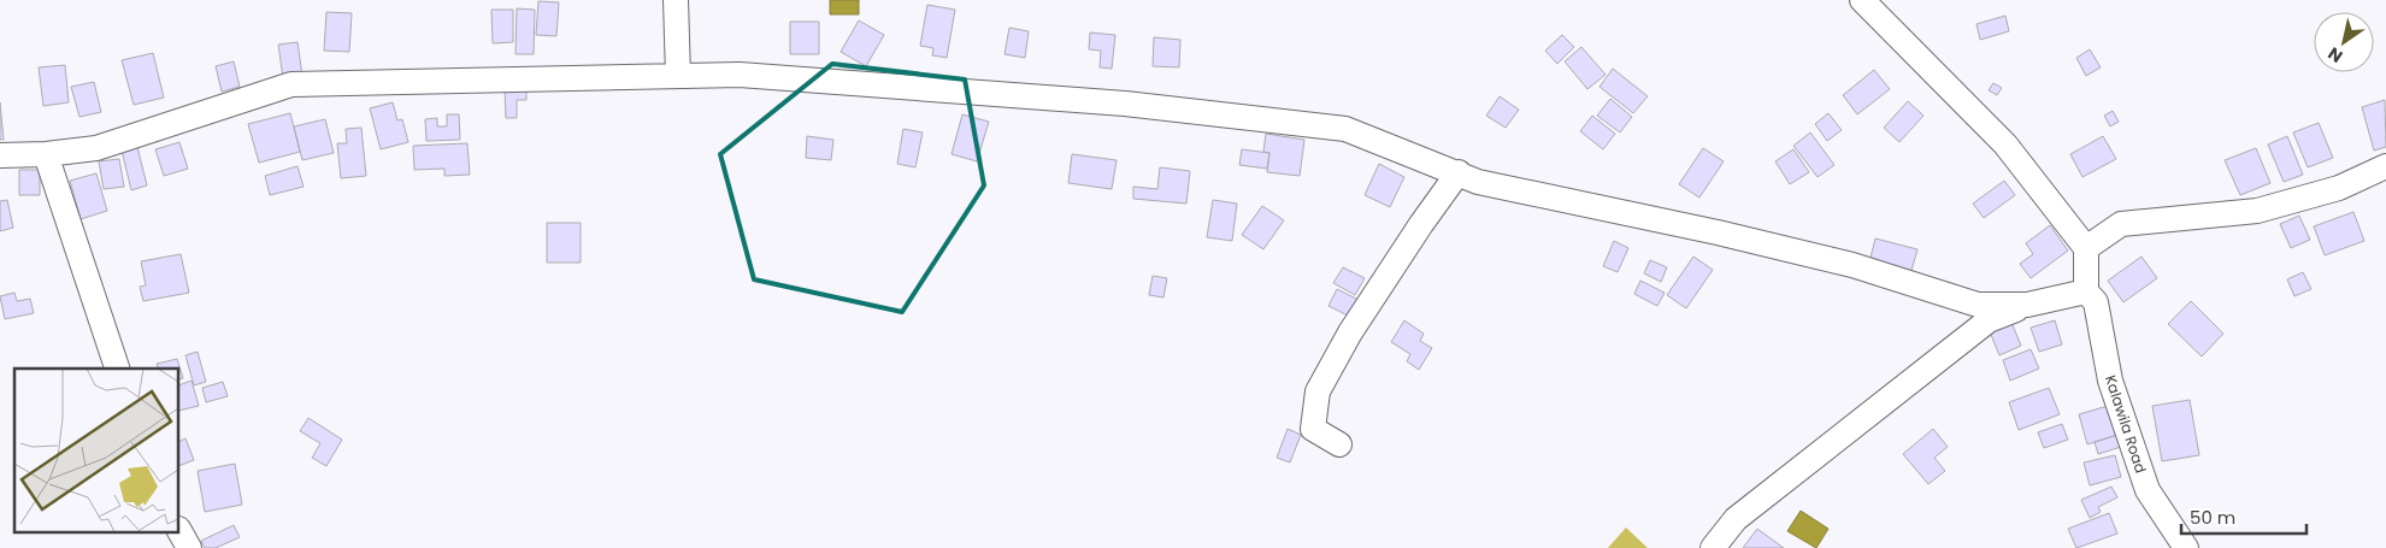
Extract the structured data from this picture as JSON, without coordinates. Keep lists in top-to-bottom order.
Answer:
{
  "streets": {
    "street": ["Kalawila Road"]
  },
  "scale_bar": "50 m",
  "north": "bottom left"
}
